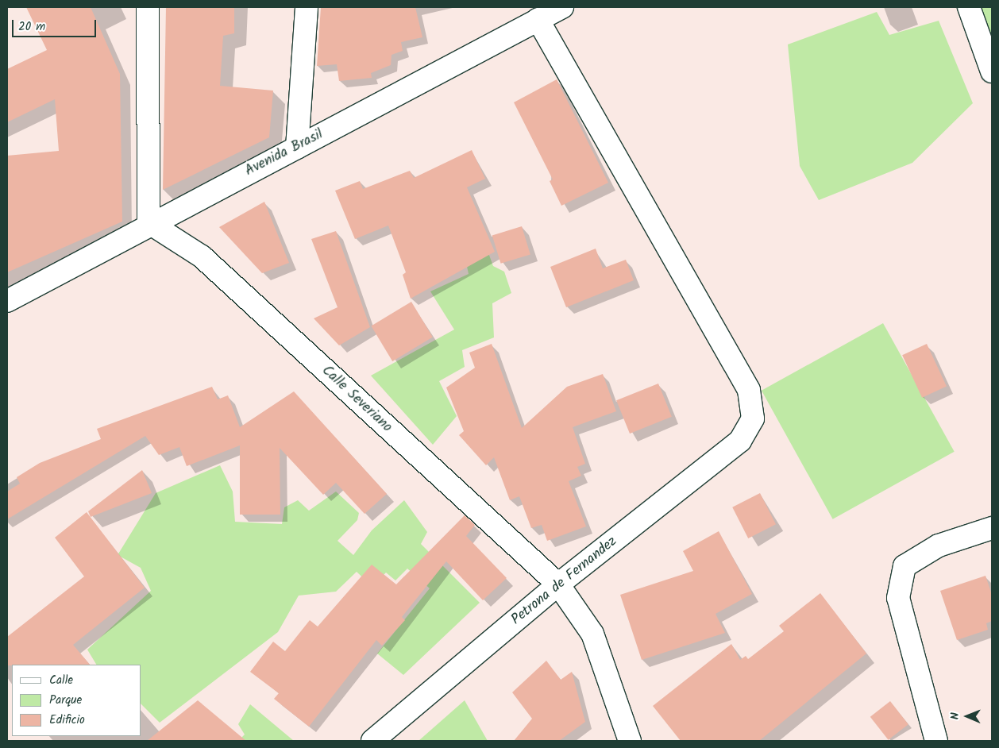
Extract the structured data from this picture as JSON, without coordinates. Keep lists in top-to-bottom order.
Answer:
{
  "streets": {
    "street": ["Avenida Brasil", "Calle Severiano", "Petrona de Fernandez"]
  },
  "crossings": [
    ["Avenida Brasil", "Calle Severiano"],
    ["Avenida Brasil", "Petrona de Fernandez"],
    ["Calle Severiano", "Petrona de Fernandez"]
  ],
  "legend": ["Calle", "Parque", "Edificio"],
  "scale_bar": "20 m",
  "north": "left"
}
